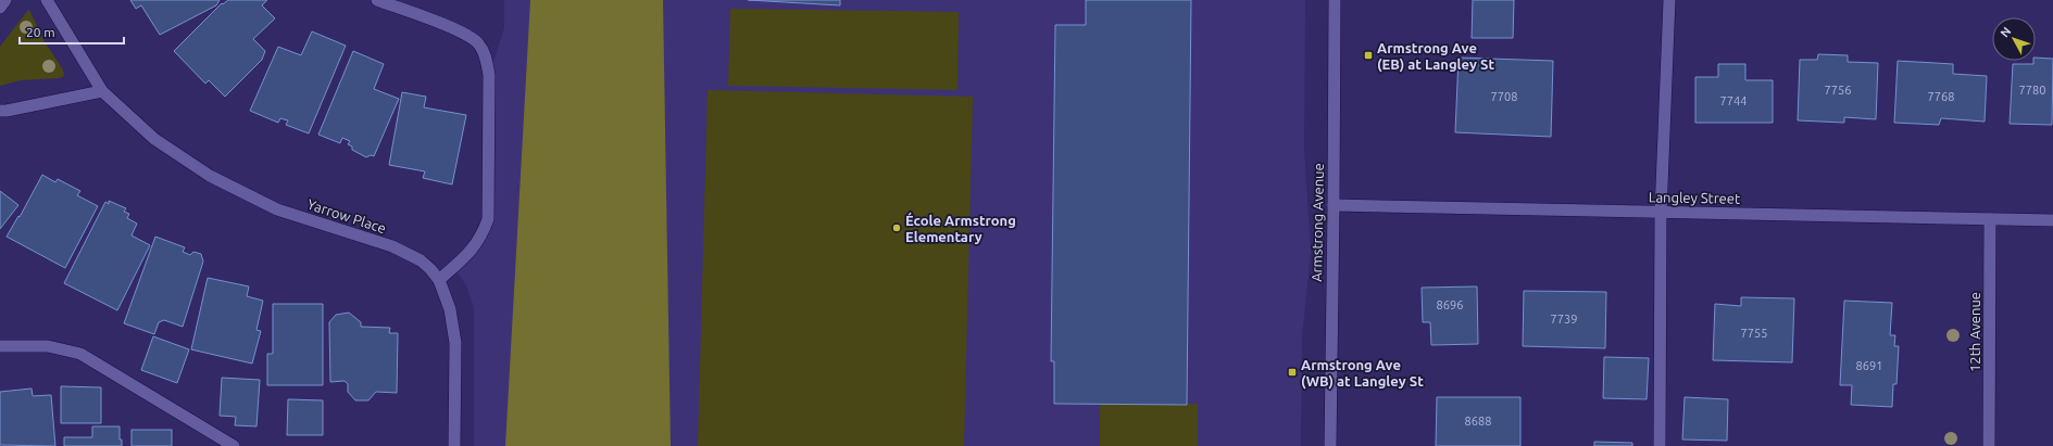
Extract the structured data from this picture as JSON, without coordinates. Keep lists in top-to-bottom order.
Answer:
{
  "streets": {
    "street": [
      "Langley Street",
      "Yarrow Place",
      "Armstrong Avenue",
      "12th Avenue"
    ]
  },
  "crossings": [
    ["Langley Street", "Armstrong Avenue"],
    ["Langley Street", "12th Avenue"]
  ],
  "places": {
    "transit": ["Armstrong Ave (EB) at Langley St", "Armstrong Ave (WB) at Langley St"],
    "other": ["École Armstrong Elementary"]
  },
  "house_numbers": [
    "7756",
    "7780",
    "7708",
    "7768",
    "7744",
    "8696",
    "7739",
    "7755",
    "8691",
    "8688"
  ],
  "scale_bar": "20 m",
  "north": "top left"
}
